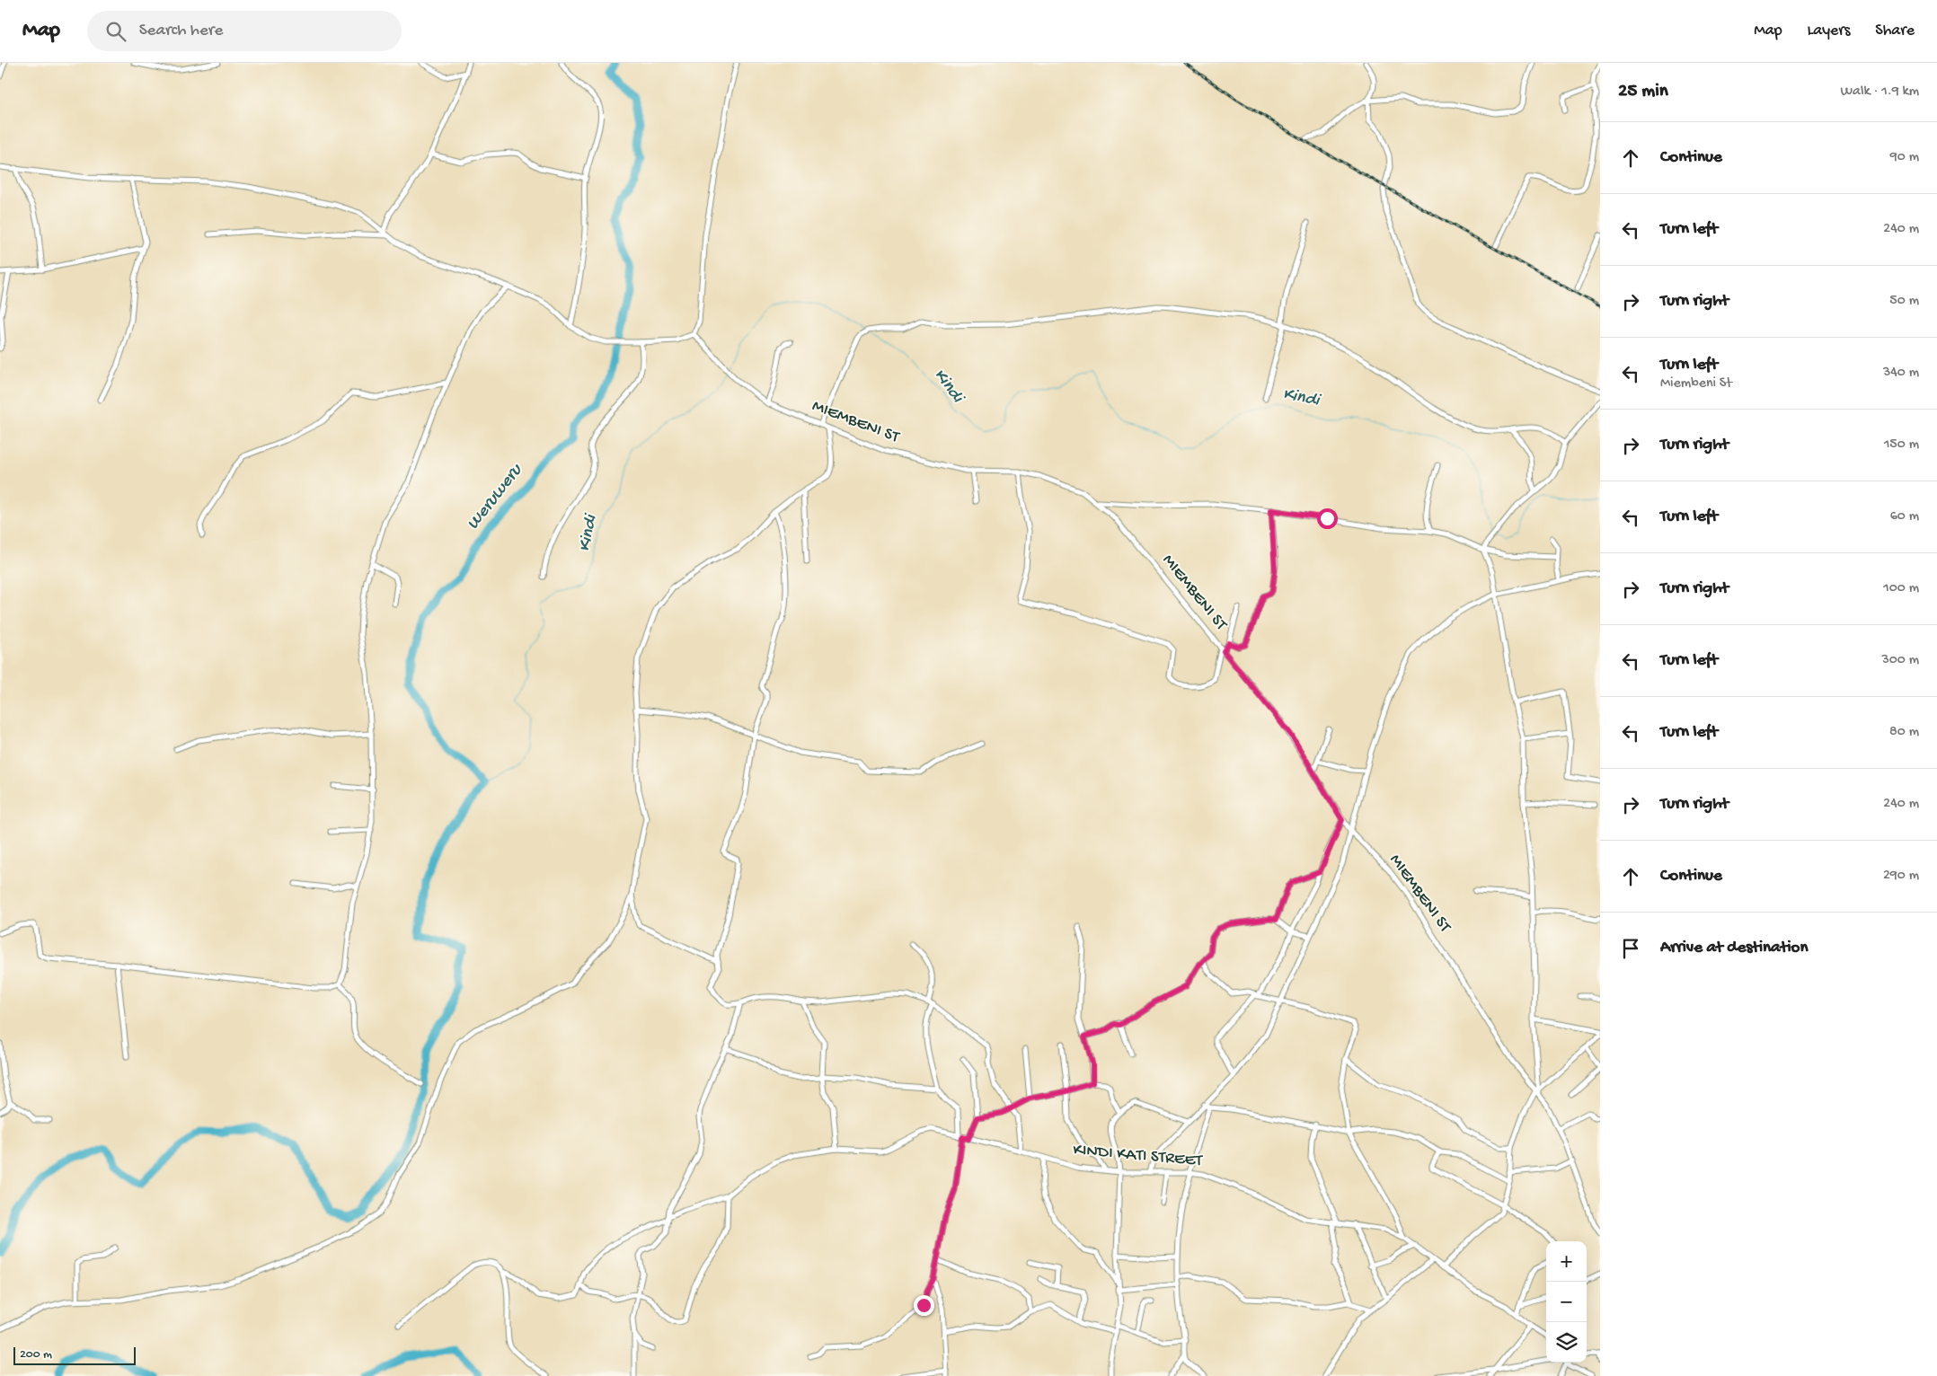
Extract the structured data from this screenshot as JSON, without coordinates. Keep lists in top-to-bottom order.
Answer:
{
  "streets": {
    "street": ["MIEMBENI ST", "KINDI KATI STREET"]
  },
  "water": ["Kindi", "Weruweru"],
  "scale_bar": "200 m",
  "page": {
    "header": "Map",
    "search": "Search here",
    "nav": ["Map", "Layers", "Share"],
    "heading": ["25 min", "Walk · 1.9 km"],
    "list": [
      ["Continue", "90 m"],
      ["Turn left", "240 m"],
      ["Turn right", "50 m"],
      ["Turn left", "Miembeni St", "340 m"],
      ["Turn right", "150 m"],
      ["Turn left", "60 m"],
      ["Turn right", "100 m"],
      ["Turn left", "300 m"],
      ["Turn left", "80 m"],
      ["Turn right", "240 m"],
      ["Continue", "290 m"],
      "Arrive at destination"
    ],
    "map_buttons": ["+", "−"],
    "scale": "200 m"
  }
}
